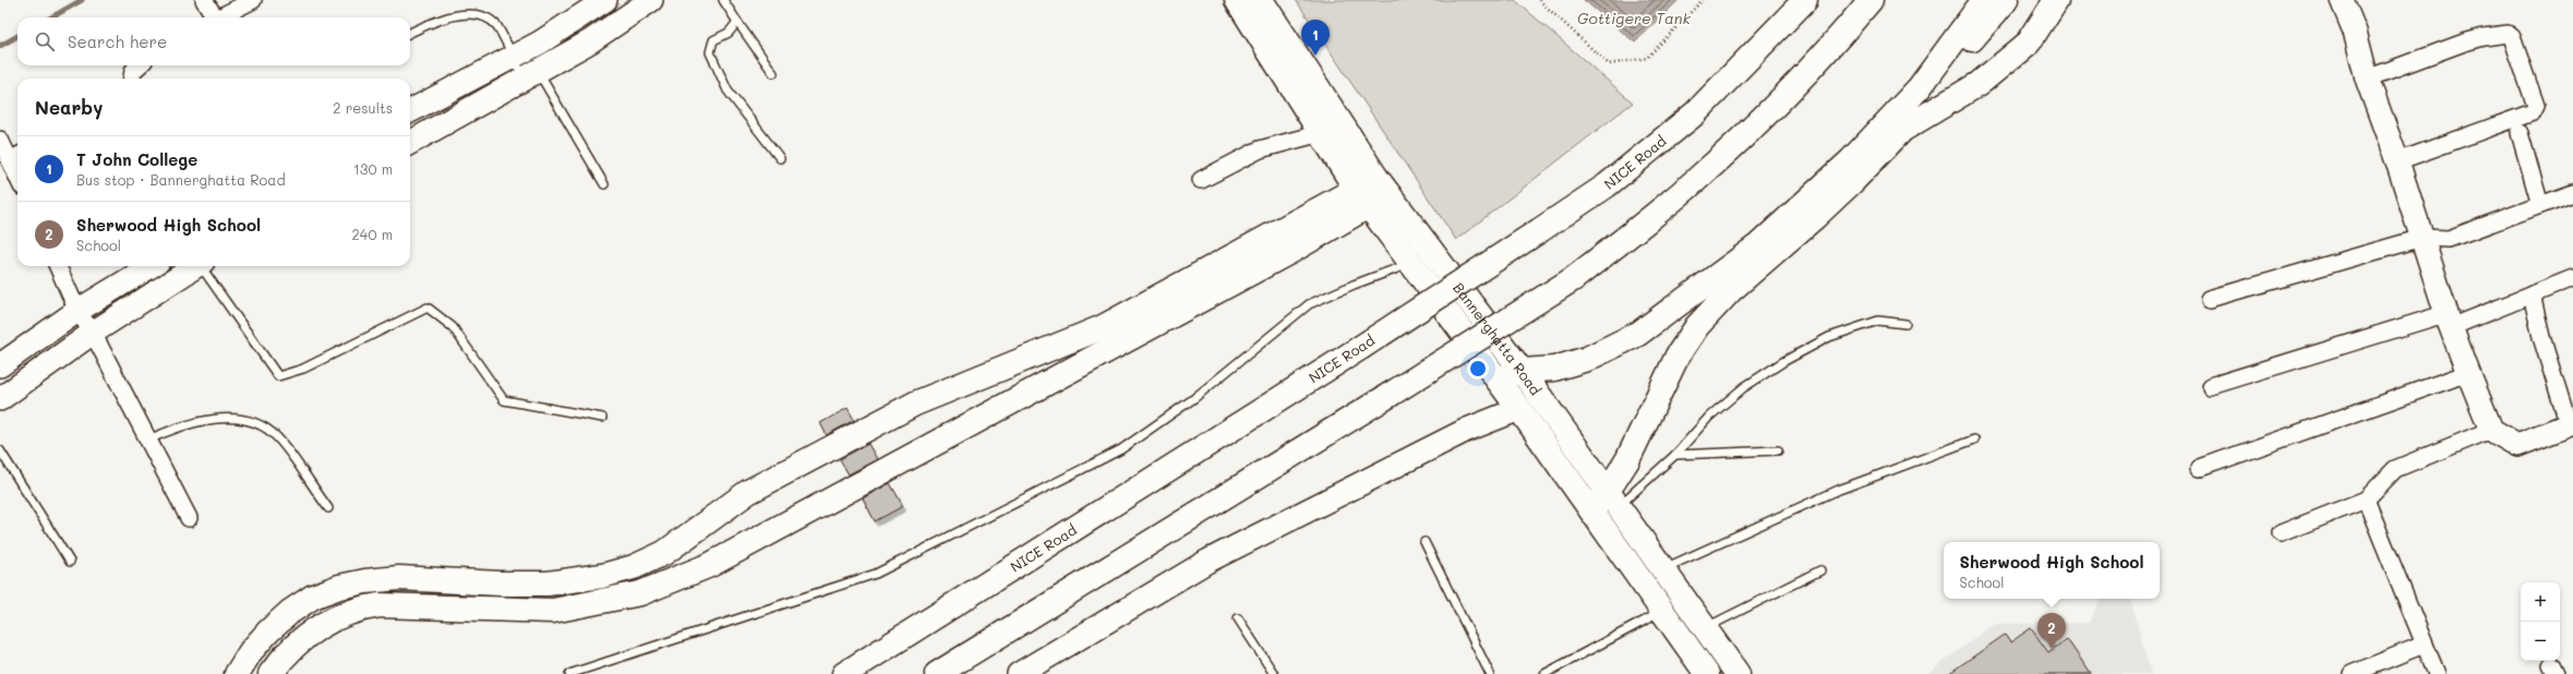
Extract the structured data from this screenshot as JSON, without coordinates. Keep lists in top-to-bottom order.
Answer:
{
  "streets": {
    "main road": ["NICE Road", "Bannerghatta Road"]
  },
  "water": ["Gottigere Tank"],
  "page": {
    "search": "Search here",
    "pins": ["1", "2"],
    "heading": ["Nearby", "2 results"],
    "list": [
      {
        "mark": "1",
        "name": "T John College",
        "note": "Bus stop · Bannerghatta Road",
        "value": "130 m"
      },
      {
        "mark": "2",
        "name": "Sherwood High School",
        "note": "School",
        "value": "240 m"
      }
    ],
    "popup": ["Sherwood High School", "School"],
    "map_buttons": ["+", "−"]
  }
}
